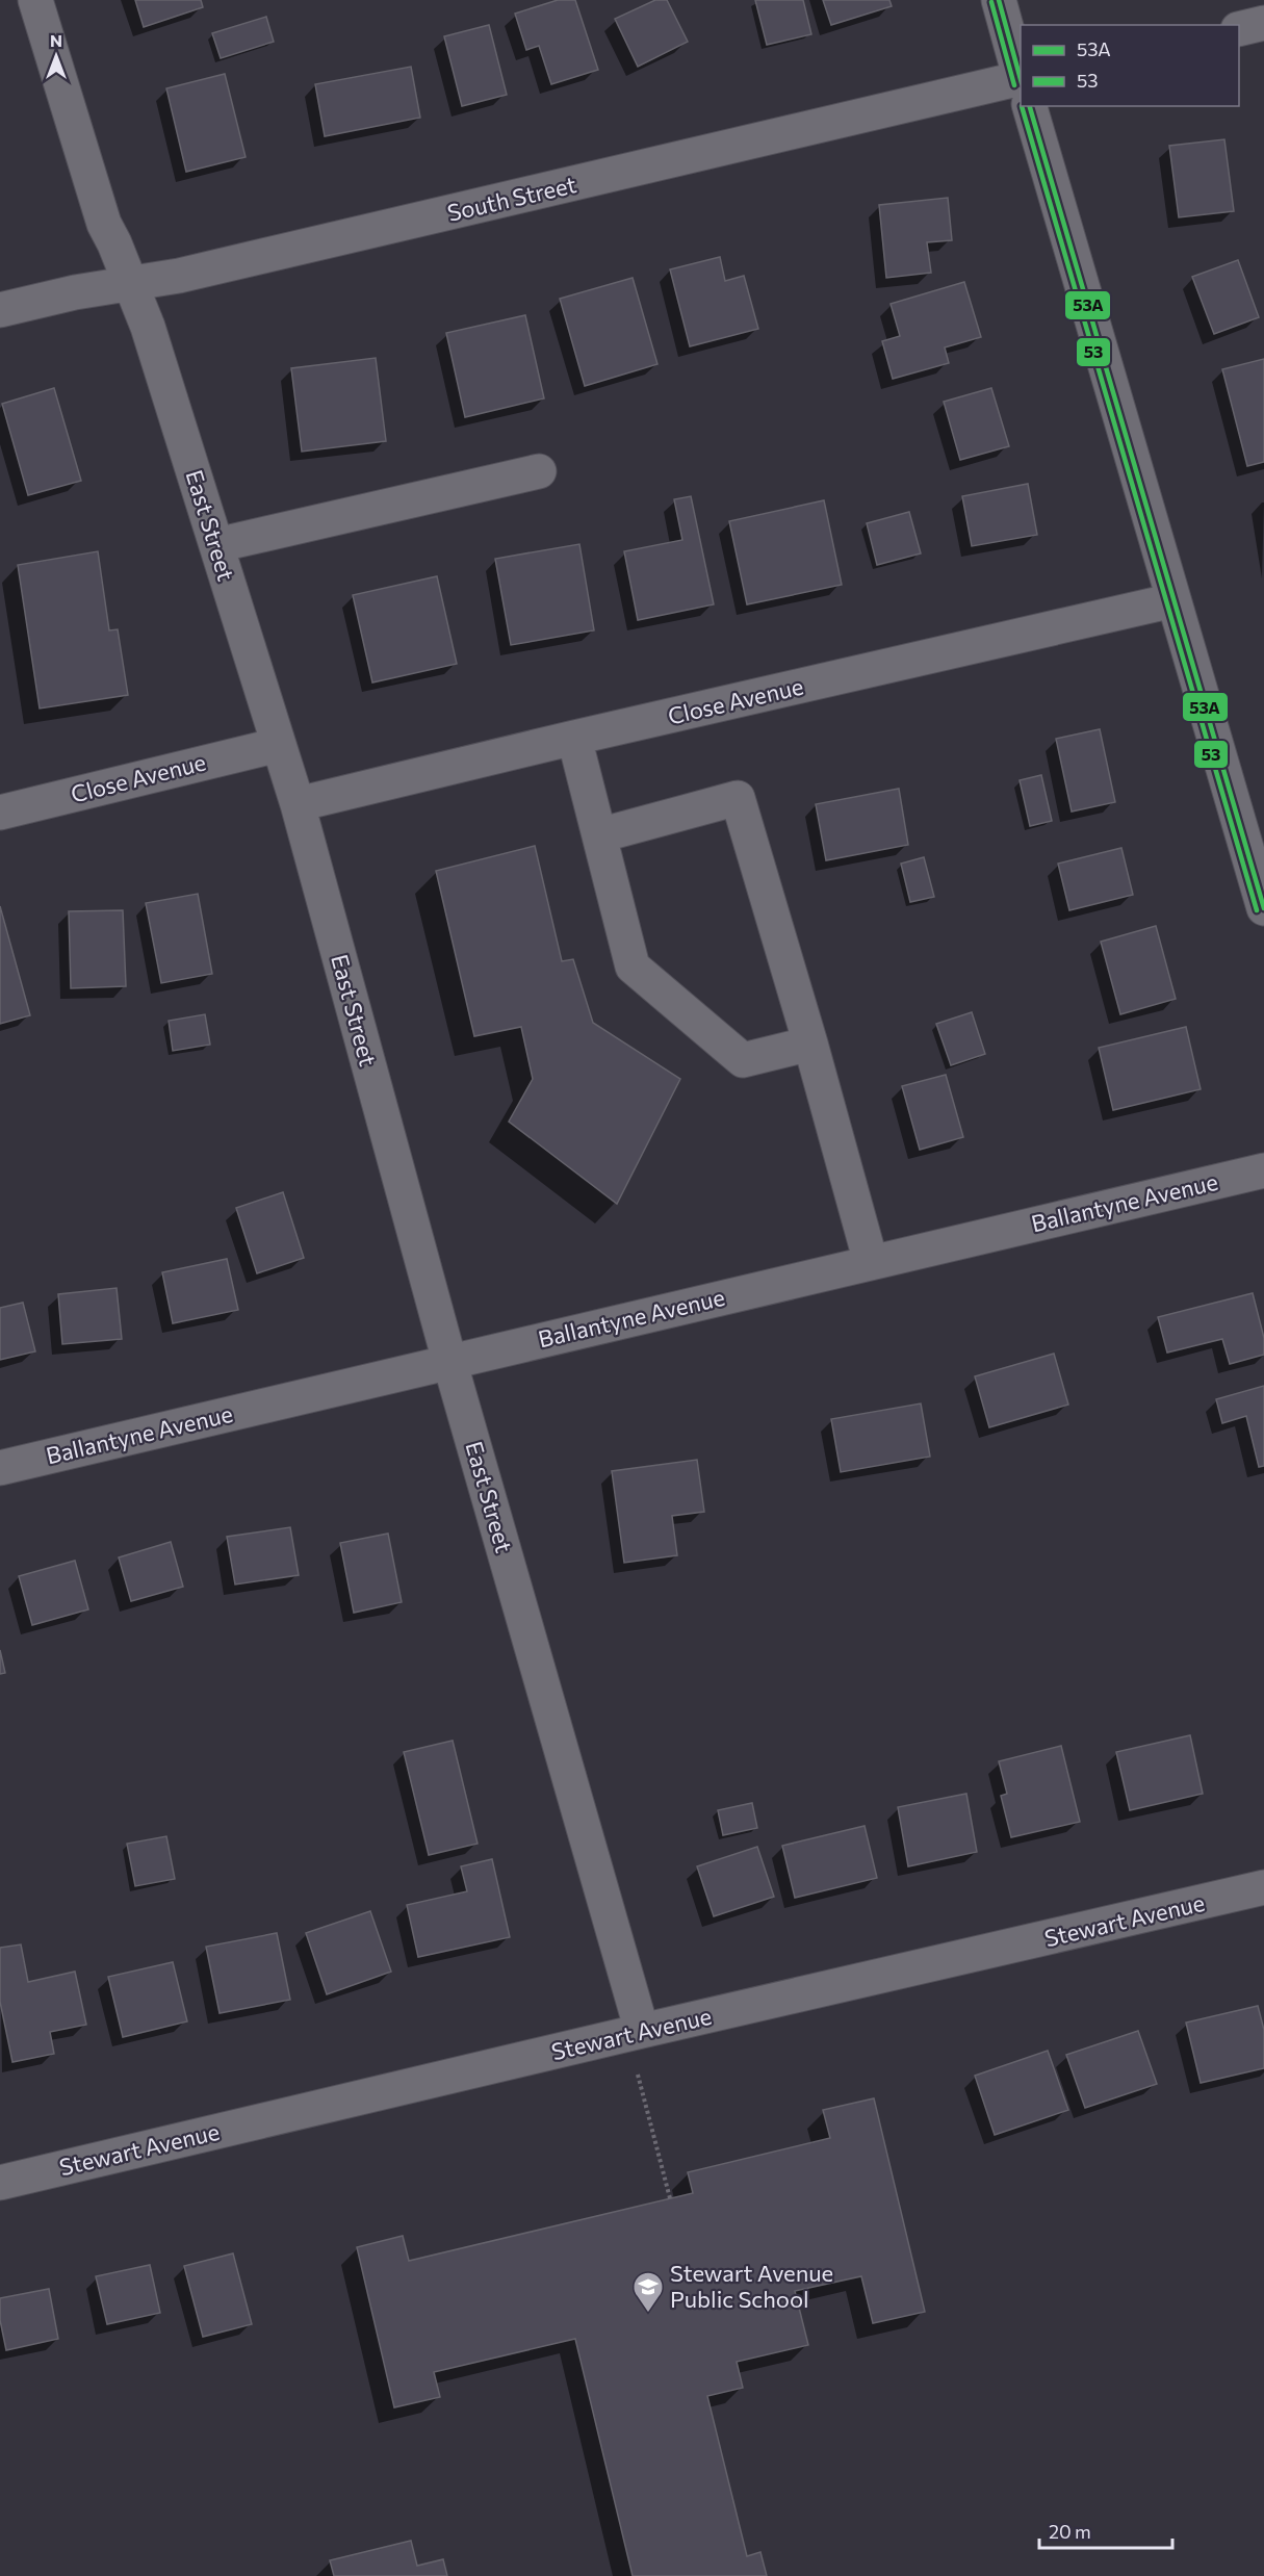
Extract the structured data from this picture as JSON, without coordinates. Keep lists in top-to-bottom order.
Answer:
{
  "streets": {
    "street": [
      "South Street",
      "East Street",
      "Close Avenue",
      "Ballantyne Avenue",
      "Stewart Avenue"
    ]
  },
  "crossings": [
    ["South Street", "East Street"],
    ["East Street", "Close Avenue"],
    ["East Street", "Ballantyne Avenue"],
    ["East Street", "Stewart Avenue"]
  ],
  "places": {
    "school or university": ["Stewart Avenue Public School"]
  },
  "lines": ["transit line 53A", "transit line 53"],
  "legend": ["53A", "53"],
  "scale_bar": "20 m",
  "north": "top"
}
